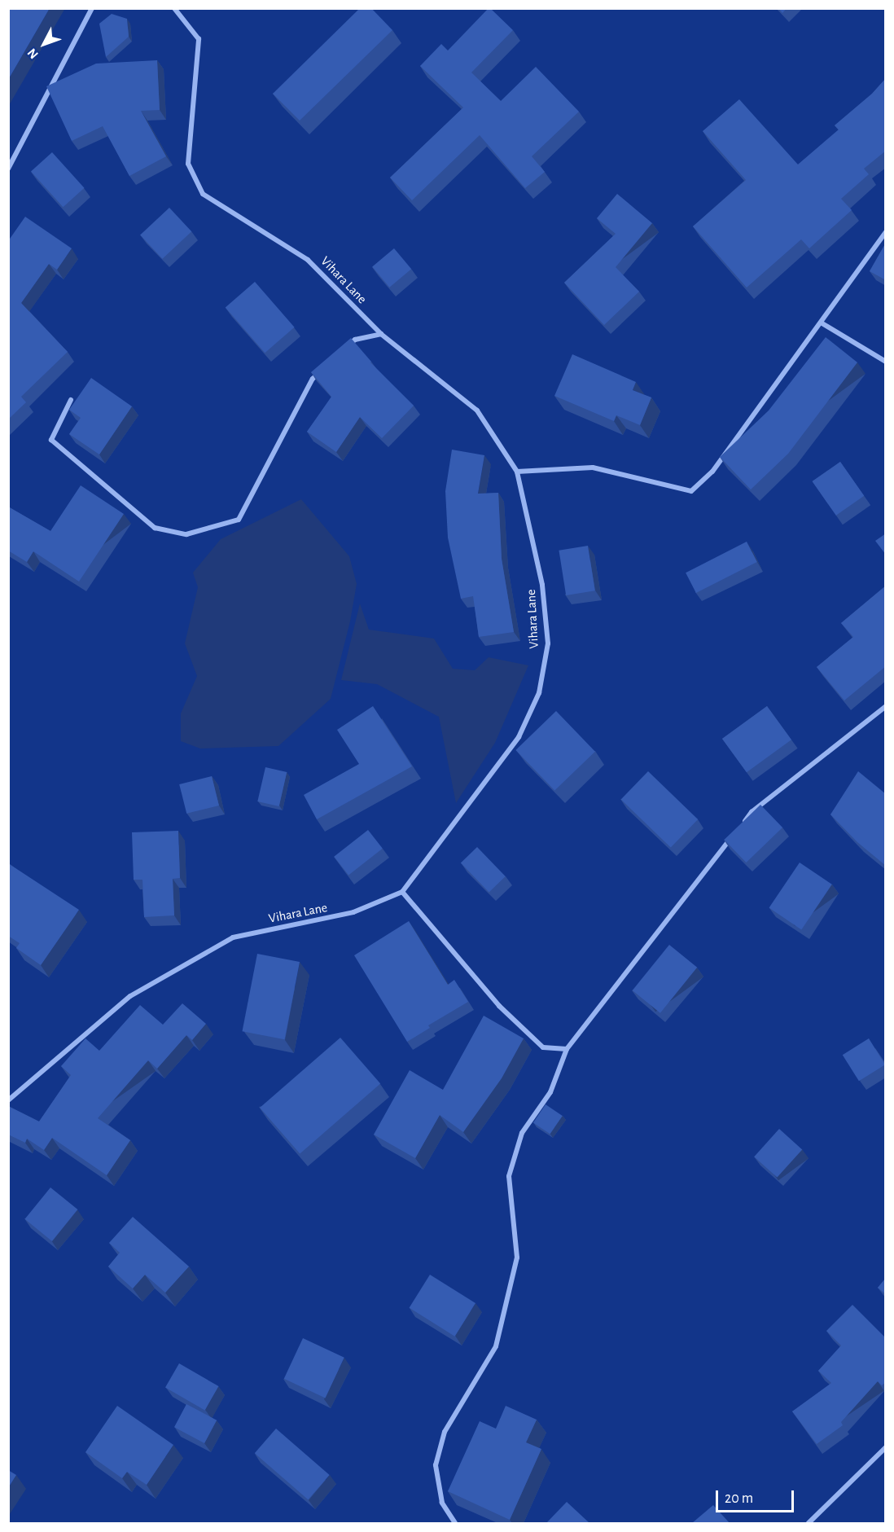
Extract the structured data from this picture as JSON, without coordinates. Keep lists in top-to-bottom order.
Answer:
{
  "streets": {
    "street": ["Vihara Lane"]
  },
  "scale_bar": "20 m",
  "north": "bottom left"
}
